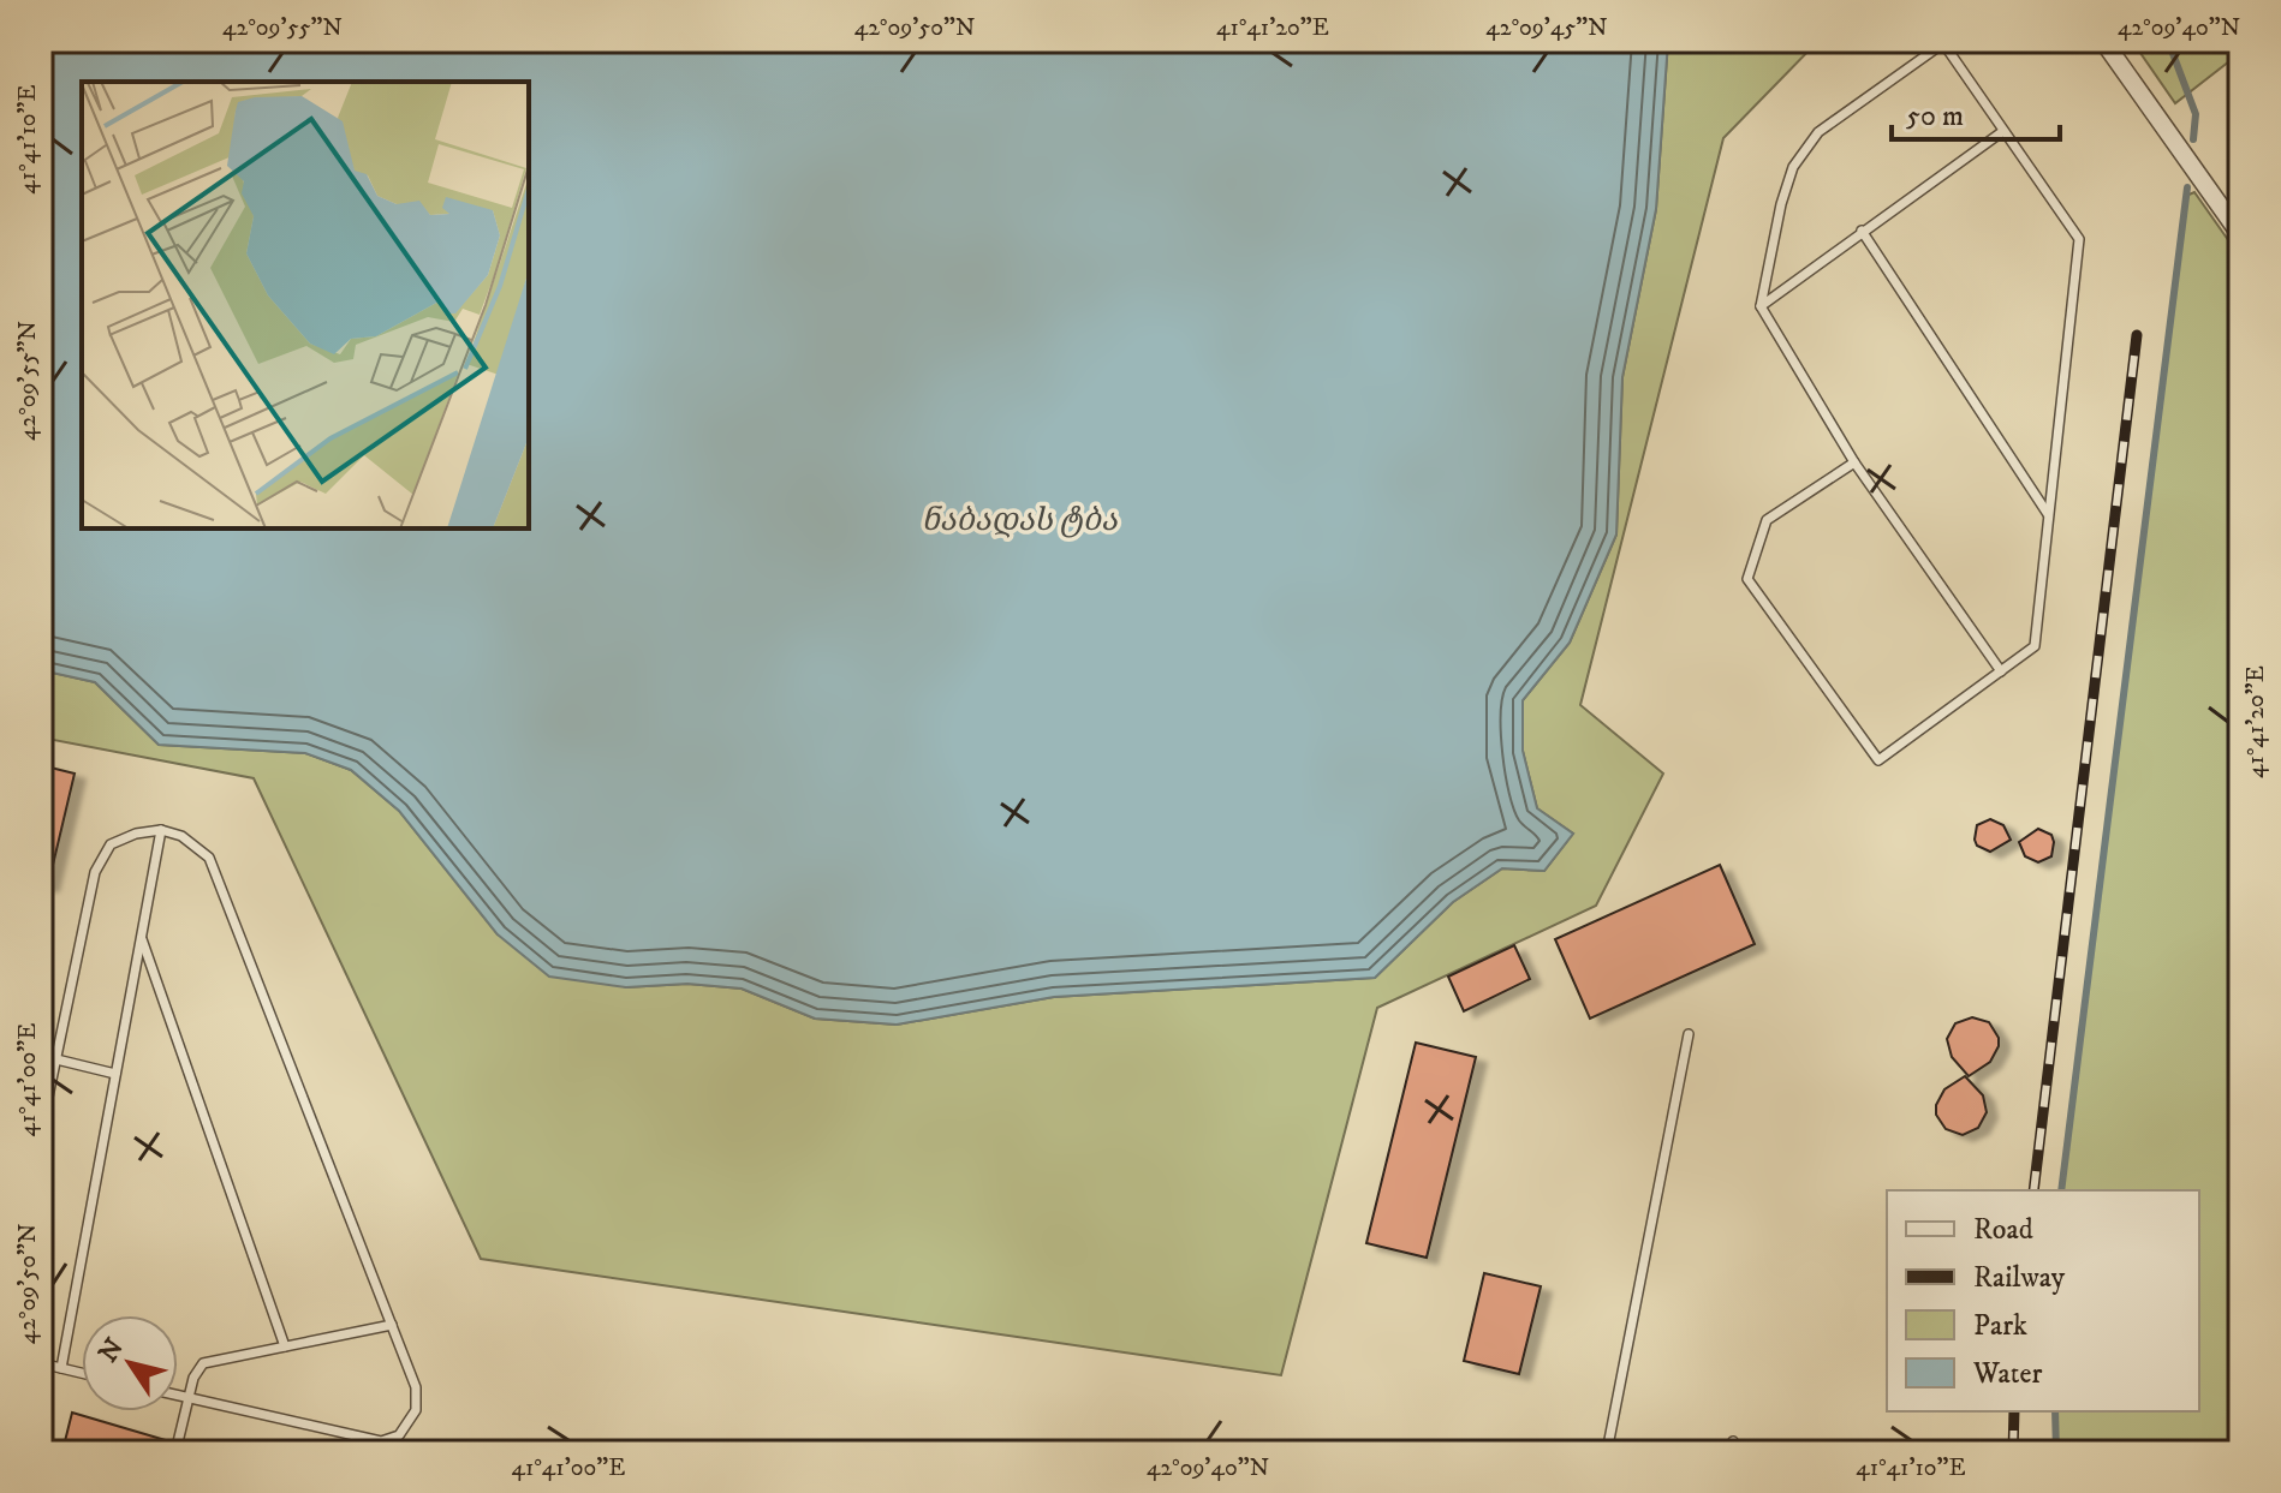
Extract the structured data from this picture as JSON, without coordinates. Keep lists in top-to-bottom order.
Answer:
{
  "water": ["ნაბადას ტბა"],
  "legend": [
    "Road",
    "Railway",
    "Park",
    "Water"
  ],
  "scale_bar": "50 m",
  "north": "top left",
  "coordinates": [
    "42°09'55\"N",
    "42°09'50\"N",
    "41°41'20\"E",
    "42°09'45\"N",
    "42°09'40\"N",
    "41°41'10\"E",
    "41°41'00\"E"
  ]
}
